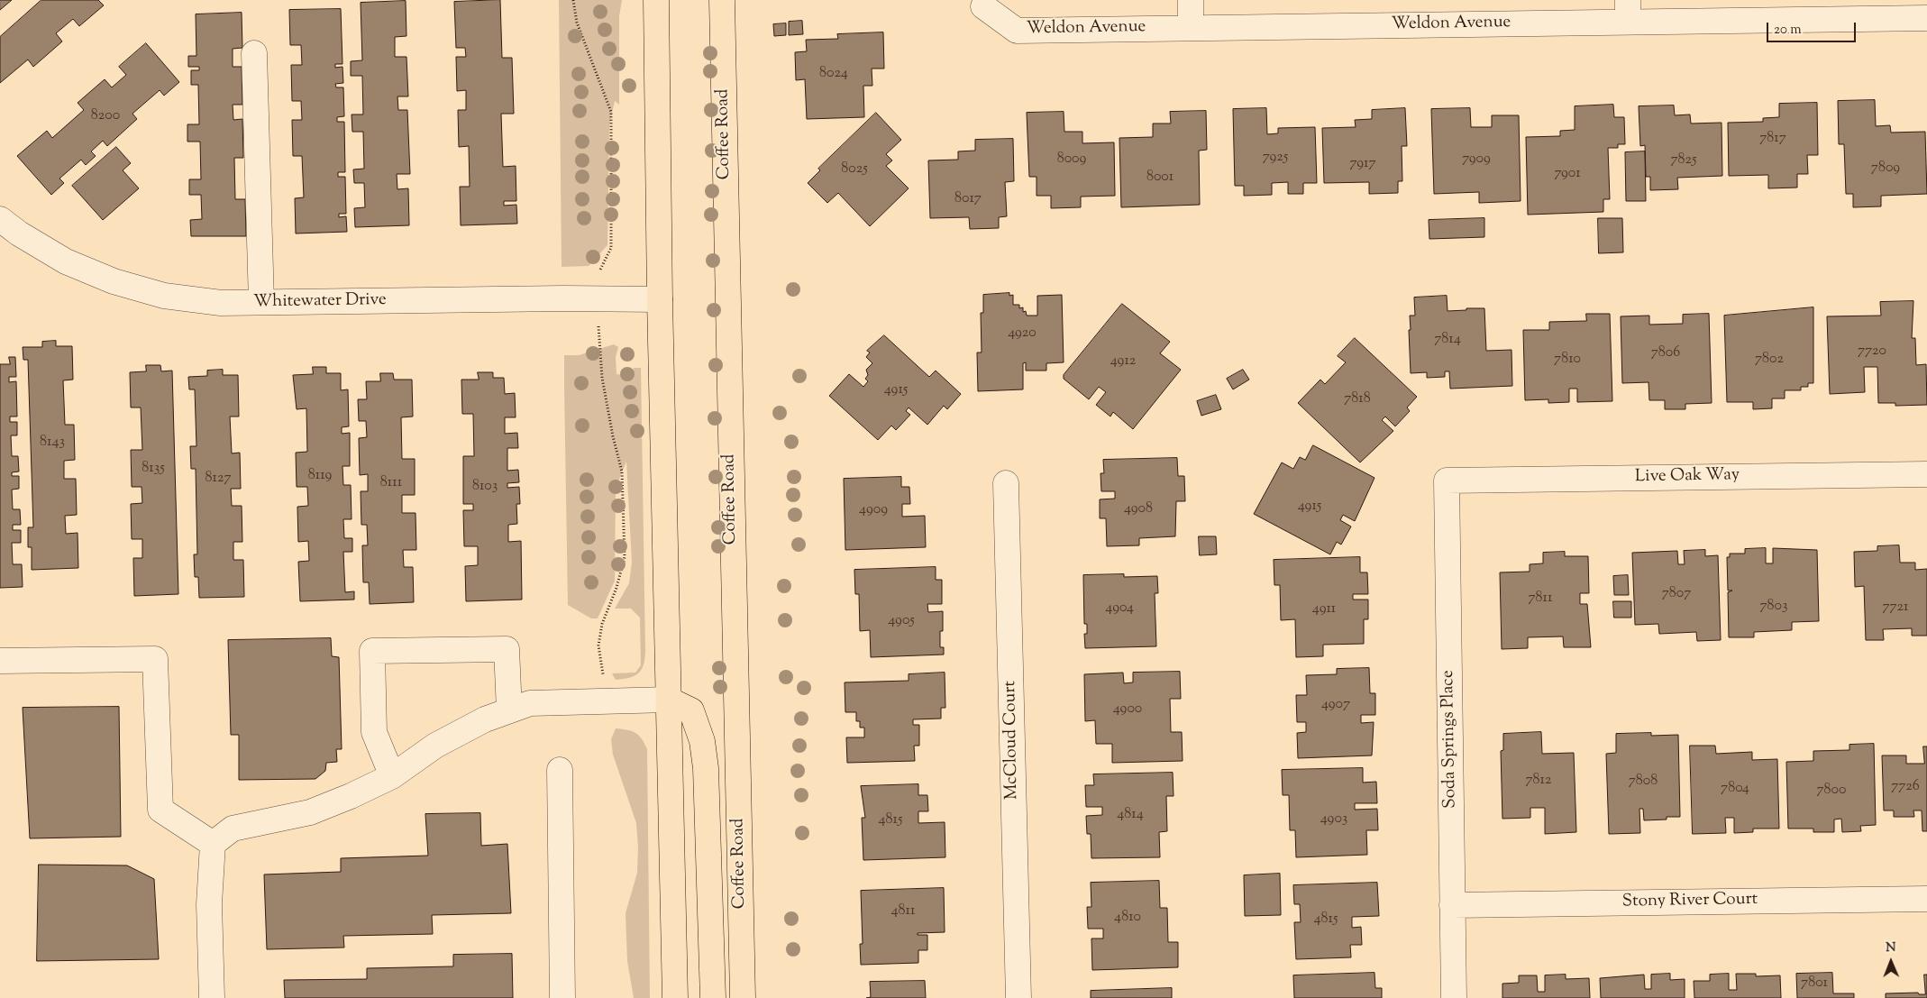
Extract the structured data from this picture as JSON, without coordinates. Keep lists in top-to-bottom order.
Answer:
{
  "streets": {
    "main road": ["Coffee Road"],
    "street": [
      "Weldon Avenue",
      "Whitewater Drive",
      "Live Oak Way",
      "Soda Springs Place",
      "McCloud Court",
      "Stony River Court"
    ]
  },
  "crossings": [
    ["Live Oak Way", "Soda Springs Place"],
    ["Soda Springs Place", "Stony River Court"]
  ],
  "house_numbers": [
    "8024",
    "8200",
    "7817",
    "7925",
    "8009",
    "7909",
    "7825",
    "7917",
    "7809",
    "8025",
    "7901",
    "8001",
    "8017",
    "4920",
    "7814",
    "7720",
    "7806",
    "7810",
    "7802",
    "4912",
    "4915",
    "7818",
    "8143",
    "8135",
    "8119",
    "8127",
    "8111",
    "8103",
    "4915",
    "4908",
    "4909",
    "7807",
    "7811",
    "7803",
    "7721",
    "4904",
    "4911",
    "4905",
    "4907",
    "4900",
    "7812",
    "7808",
    "7726",
    "7804",
    "7800",
    "4814",
    "4903",
    "4815",
    "4811",
    "4810",
    "4815",
    "7801"
  ],
  "scale_bar": "20 m",
  "north": "top"
}
